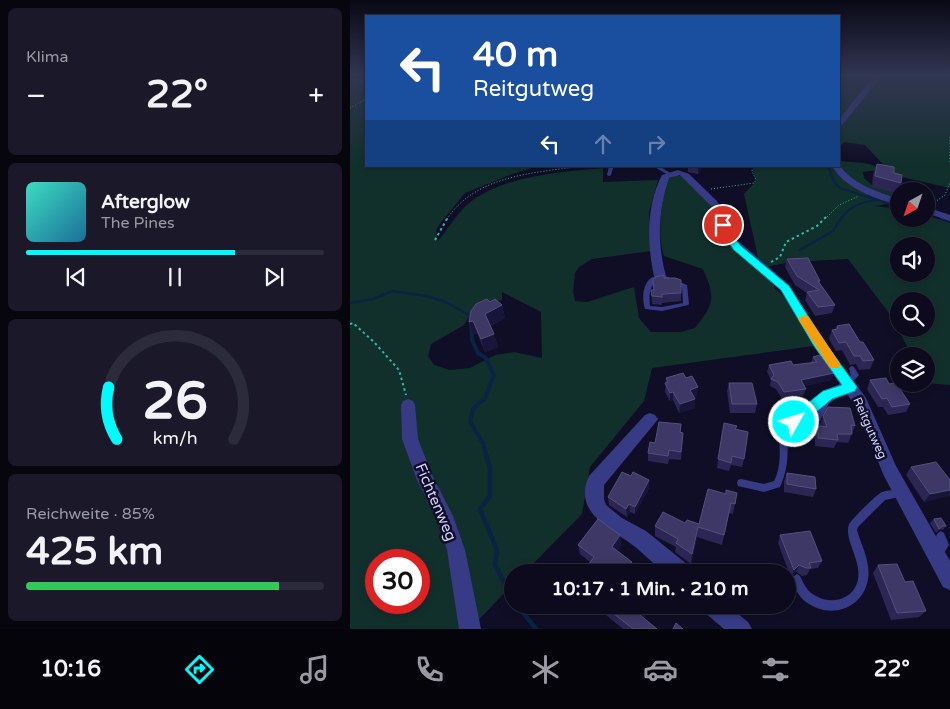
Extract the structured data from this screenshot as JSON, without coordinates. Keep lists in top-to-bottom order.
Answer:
{
  "streets": {
    "street": ["Reitgutweg", "Fichtenweg"]
  },
  "north": "bottom left",
  "page": {
    "tile": [
      "Klima",
      ["Reichweite · 85%", "425 km"]
    ],
    "turn": ["40 m", "Reitgutweg"],
    "heat": ["−", "22°", "+"],
    "song": ["Afterglow", "The Pines"],
    "limit": "30",
    "trip": "10:17 · 1 Min. · 210 m",
    "tabs": ["10:16", "22°"],
    "gauge": ["26", "km/h"]
  }
}
